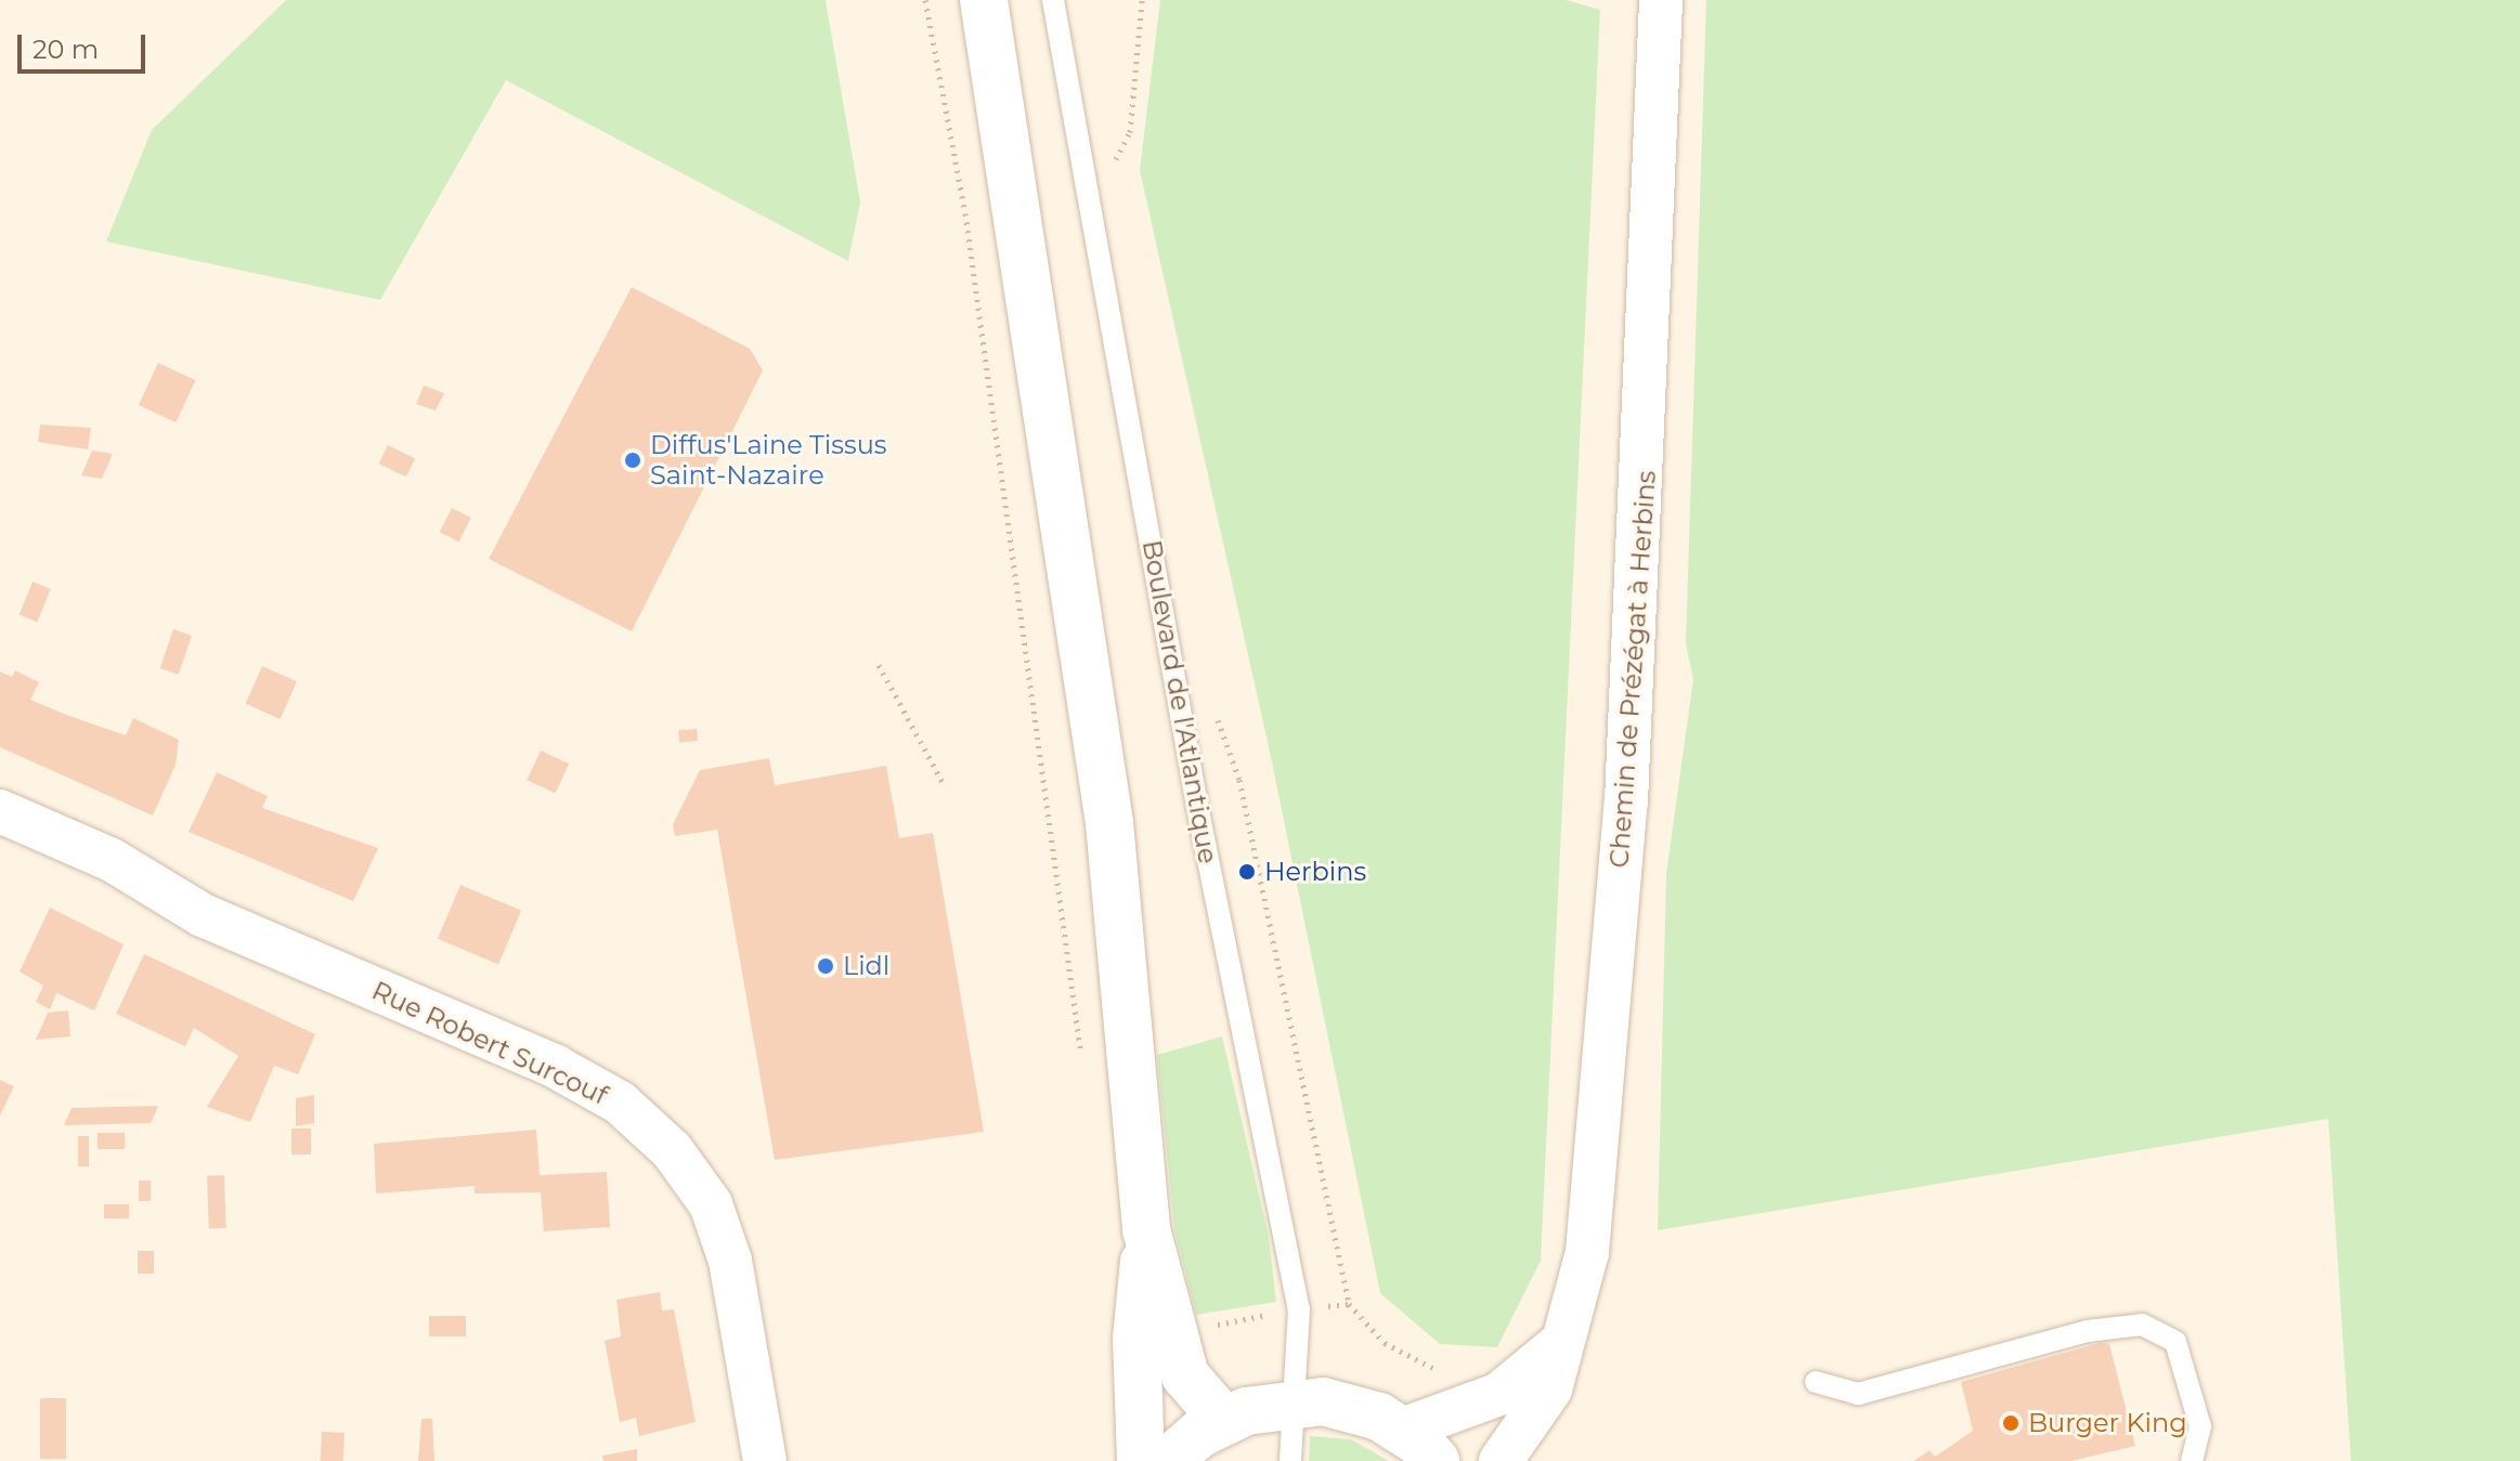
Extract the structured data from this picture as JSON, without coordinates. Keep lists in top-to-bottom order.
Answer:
{
  "streets": {
    "street": ["Chemin de Prézégat à Herbins", "Rue Robert Surcouf"],
    "lane": ["Boulevard de l'Atlantique"]
  },
  "places": [
    "Diffus'Laine Tissus Saint-Nazaire",
    "Herbins",
    "Lidl",
    "Burger King"
  ],
  "scale_bar": "20 m"
}
